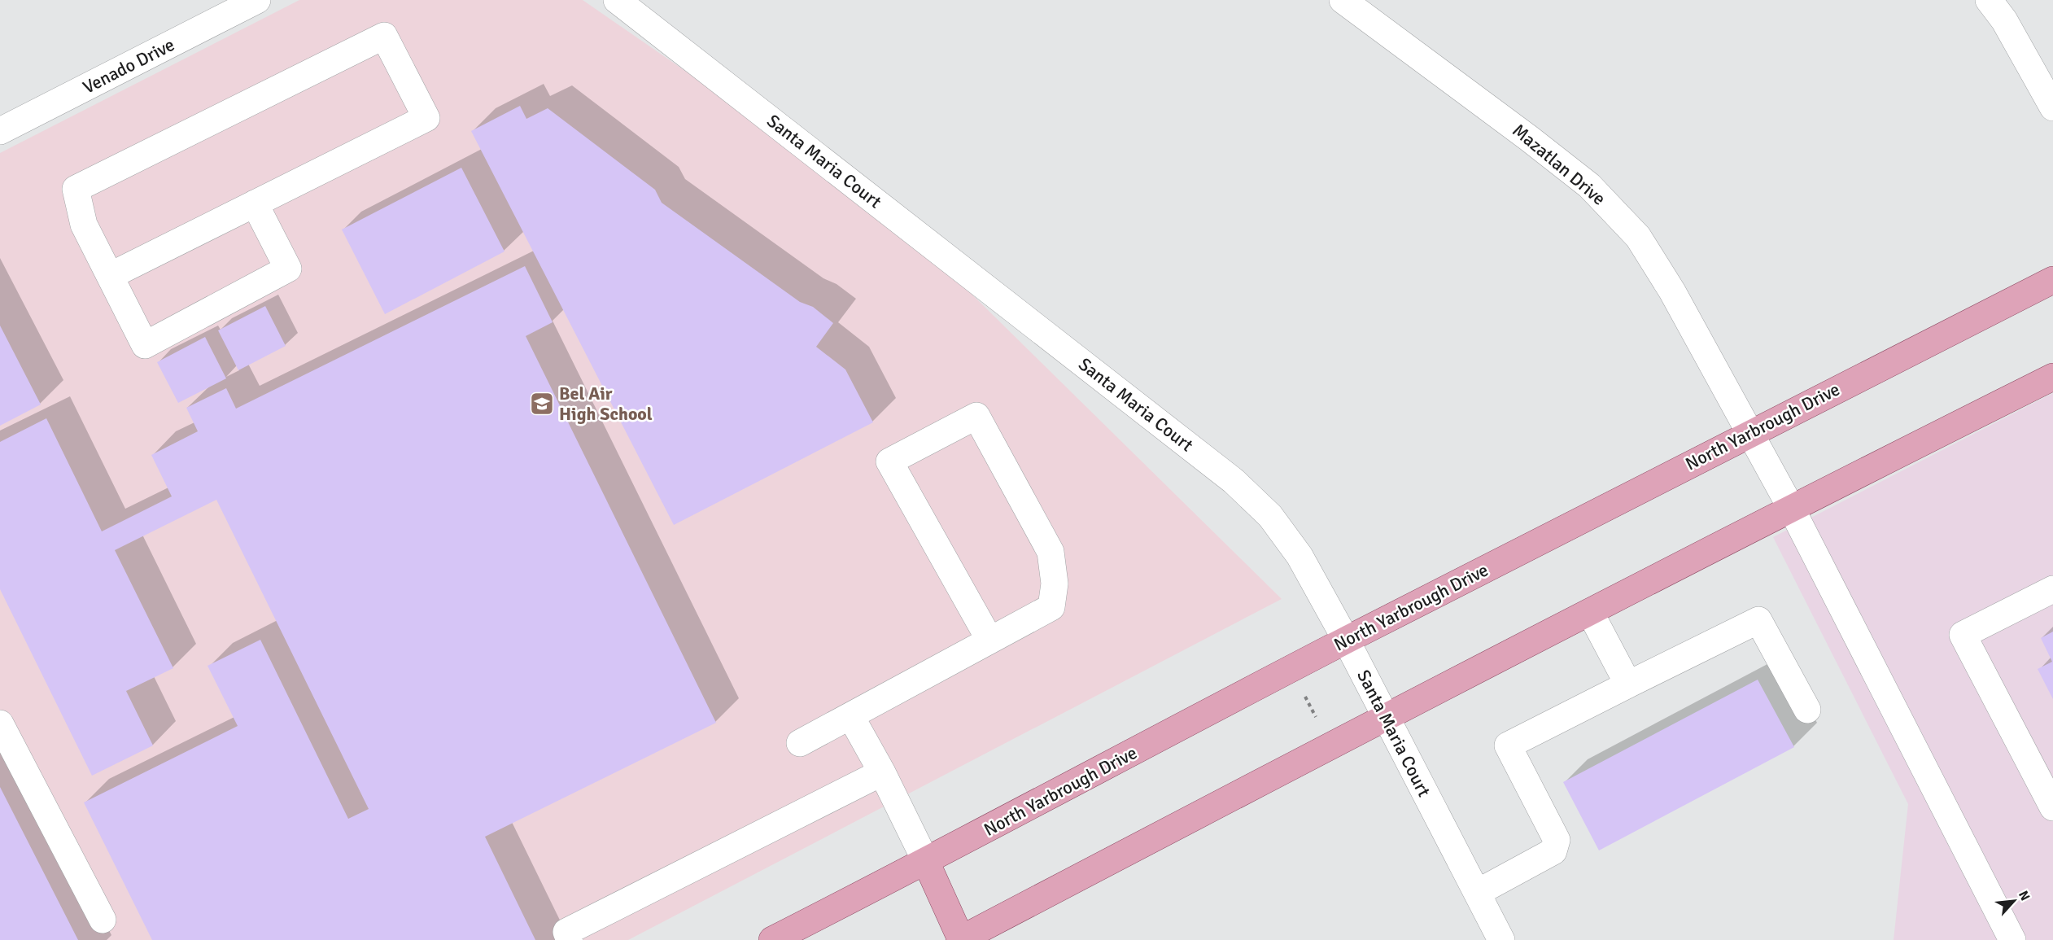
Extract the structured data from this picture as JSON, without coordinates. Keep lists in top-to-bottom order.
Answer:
{
  "streets": {
    "main road": ["North Yarbrough Drive"],
    "street": ["Venado Drive", "Santa Maria Court", "Mazatlan Drive"]
  },
  "crossings": [
    ["Santa Maria Court", "North Yarbrough Drive"],
    ["Mazatlan Drive", "North Yarbrough Drive"]
  ],
  "places": {
    "school or university": ["Bel Air High School"]
  },
  "north": "top right"
}
